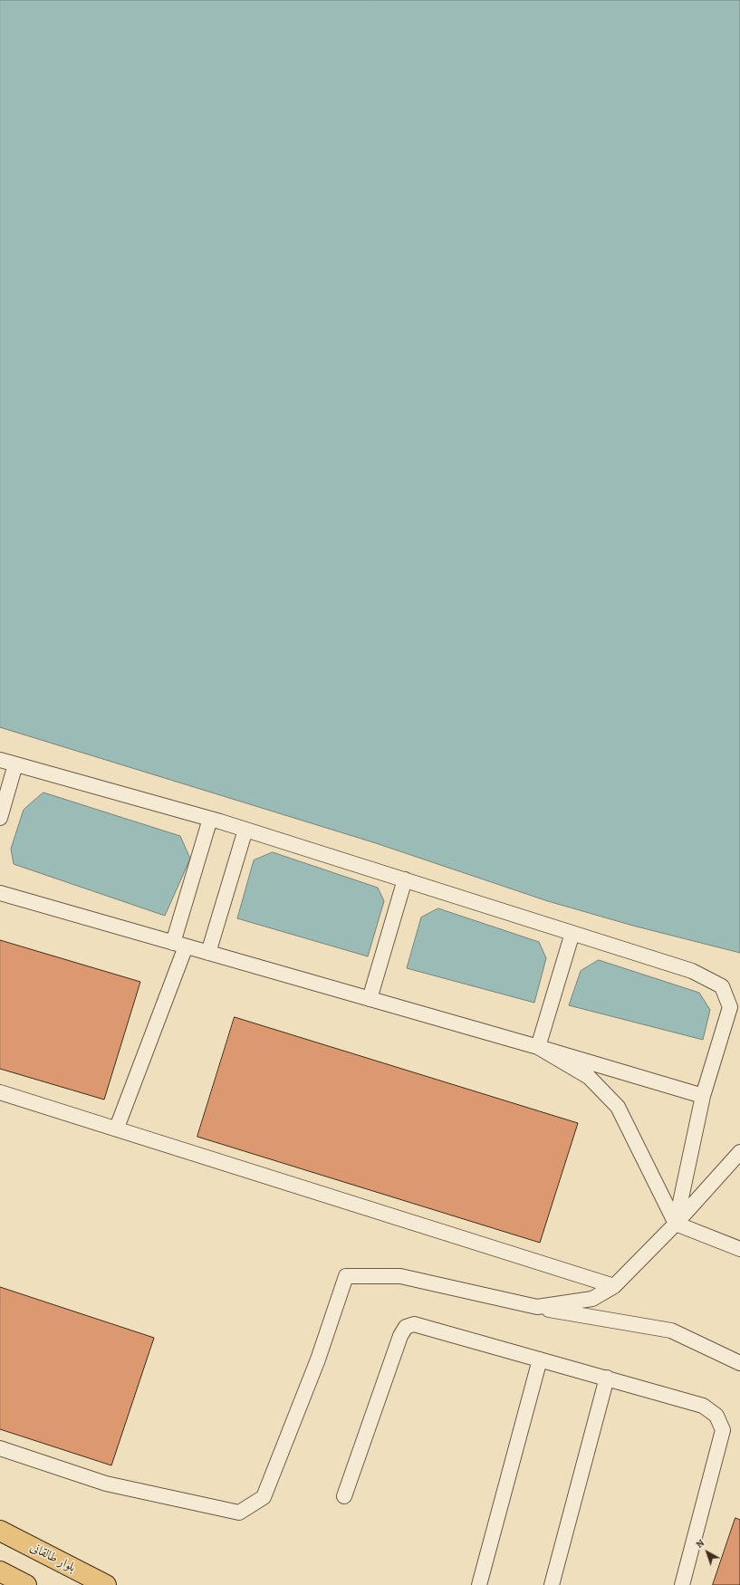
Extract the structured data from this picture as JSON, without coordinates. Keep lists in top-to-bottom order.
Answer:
{
  "streets": {
    "main road": ["بلوار طالقانی"]
  },
  "north": "top left"
}
